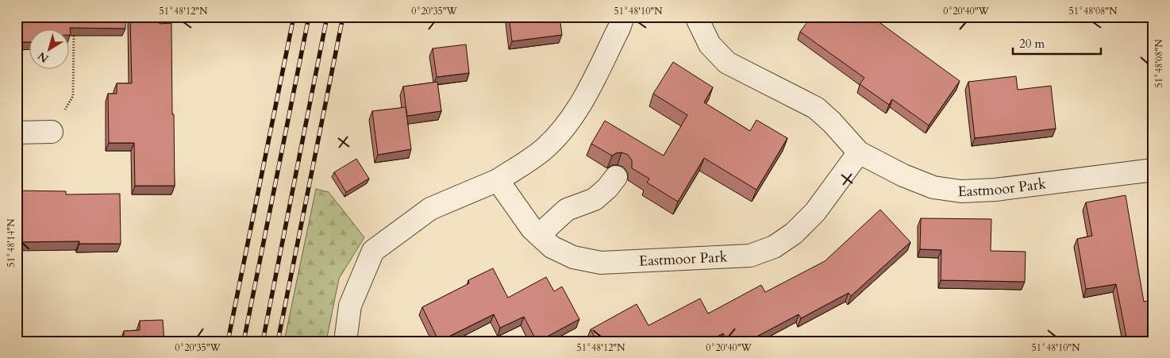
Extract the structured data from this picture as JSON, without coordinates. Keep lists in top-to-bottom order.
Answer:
{
  "streets": {
    "street": ["Eastmoor Park"]
  },
  "scale_bar": "20 m",
  "north": "bottom left",
  "coordinates": [
    "51°48'12\"N",
    "0°20'35\"W",
    "51°48'10\"N",
    "0°20'40\"W",
    "51°48'08\"N",
    "51°48'14\"N"
  ]
}
